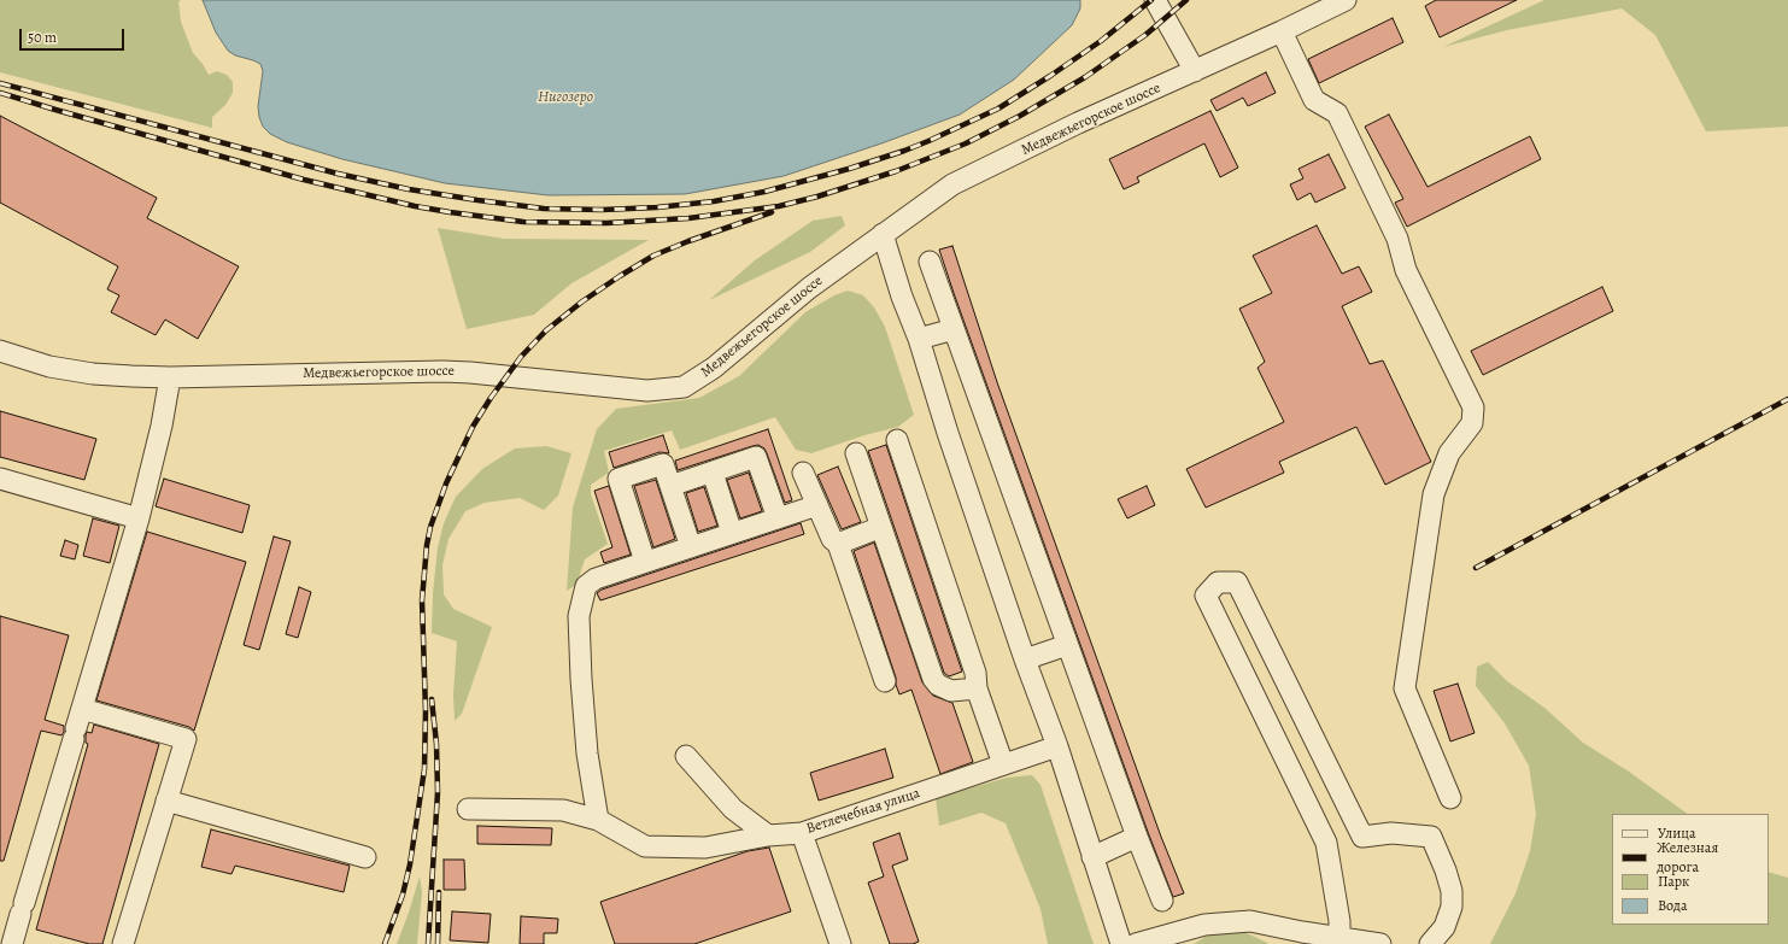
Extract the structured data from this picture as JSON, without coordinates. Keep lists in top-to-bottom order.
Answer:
{
  "streets": {
    "street": ["Медвежьегорское шоссе", "Ветлечебная улица"]
  },
  "water": ["Нигозеро"],
  "legend": [
    "Улица",
    "Железная дорога",
    "Парк",
    "Вода"
  ],
  "scale_bar": "50 m"
}
